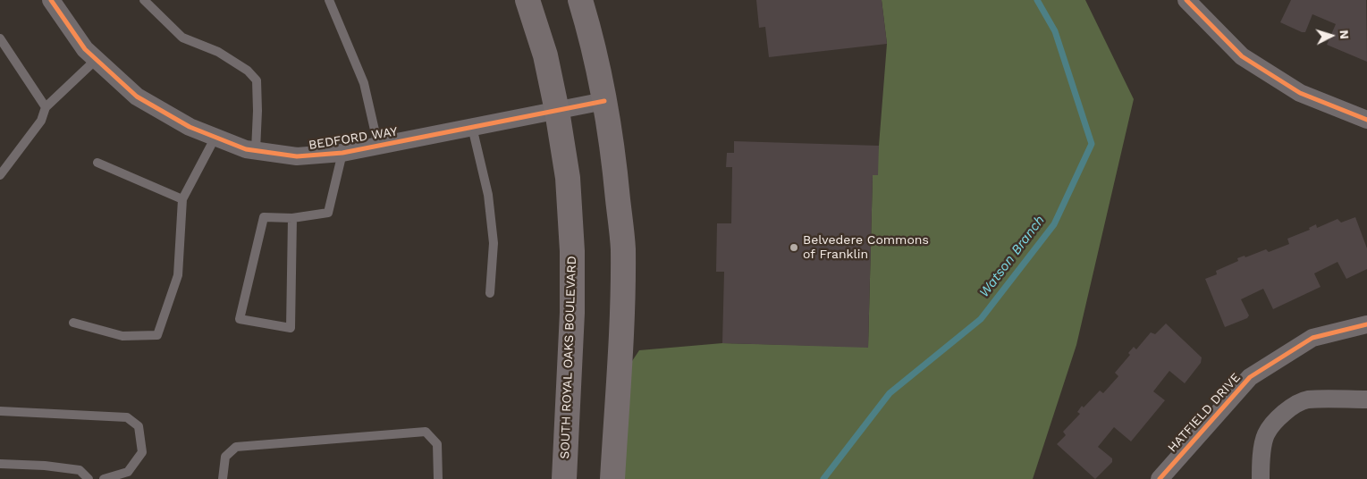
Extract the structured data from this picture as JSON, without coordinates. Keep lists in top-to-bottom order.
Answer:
{
  "streets": {
    "main road": ["SOUTH ROYAL OAKS BOULEVARD"],
    "street": ["BEDFORD WAY", "HATFIELD DRIVE"]
  },
  "crossings": [
    ["BEDFORD WAY", "SOUTH ROYAL OAKS BOULEVARD"]
  ],
  "water": ["Watson Branch"],
  "places": ["Belvedere Commons of Franklin"],
  "north": "right"
}
